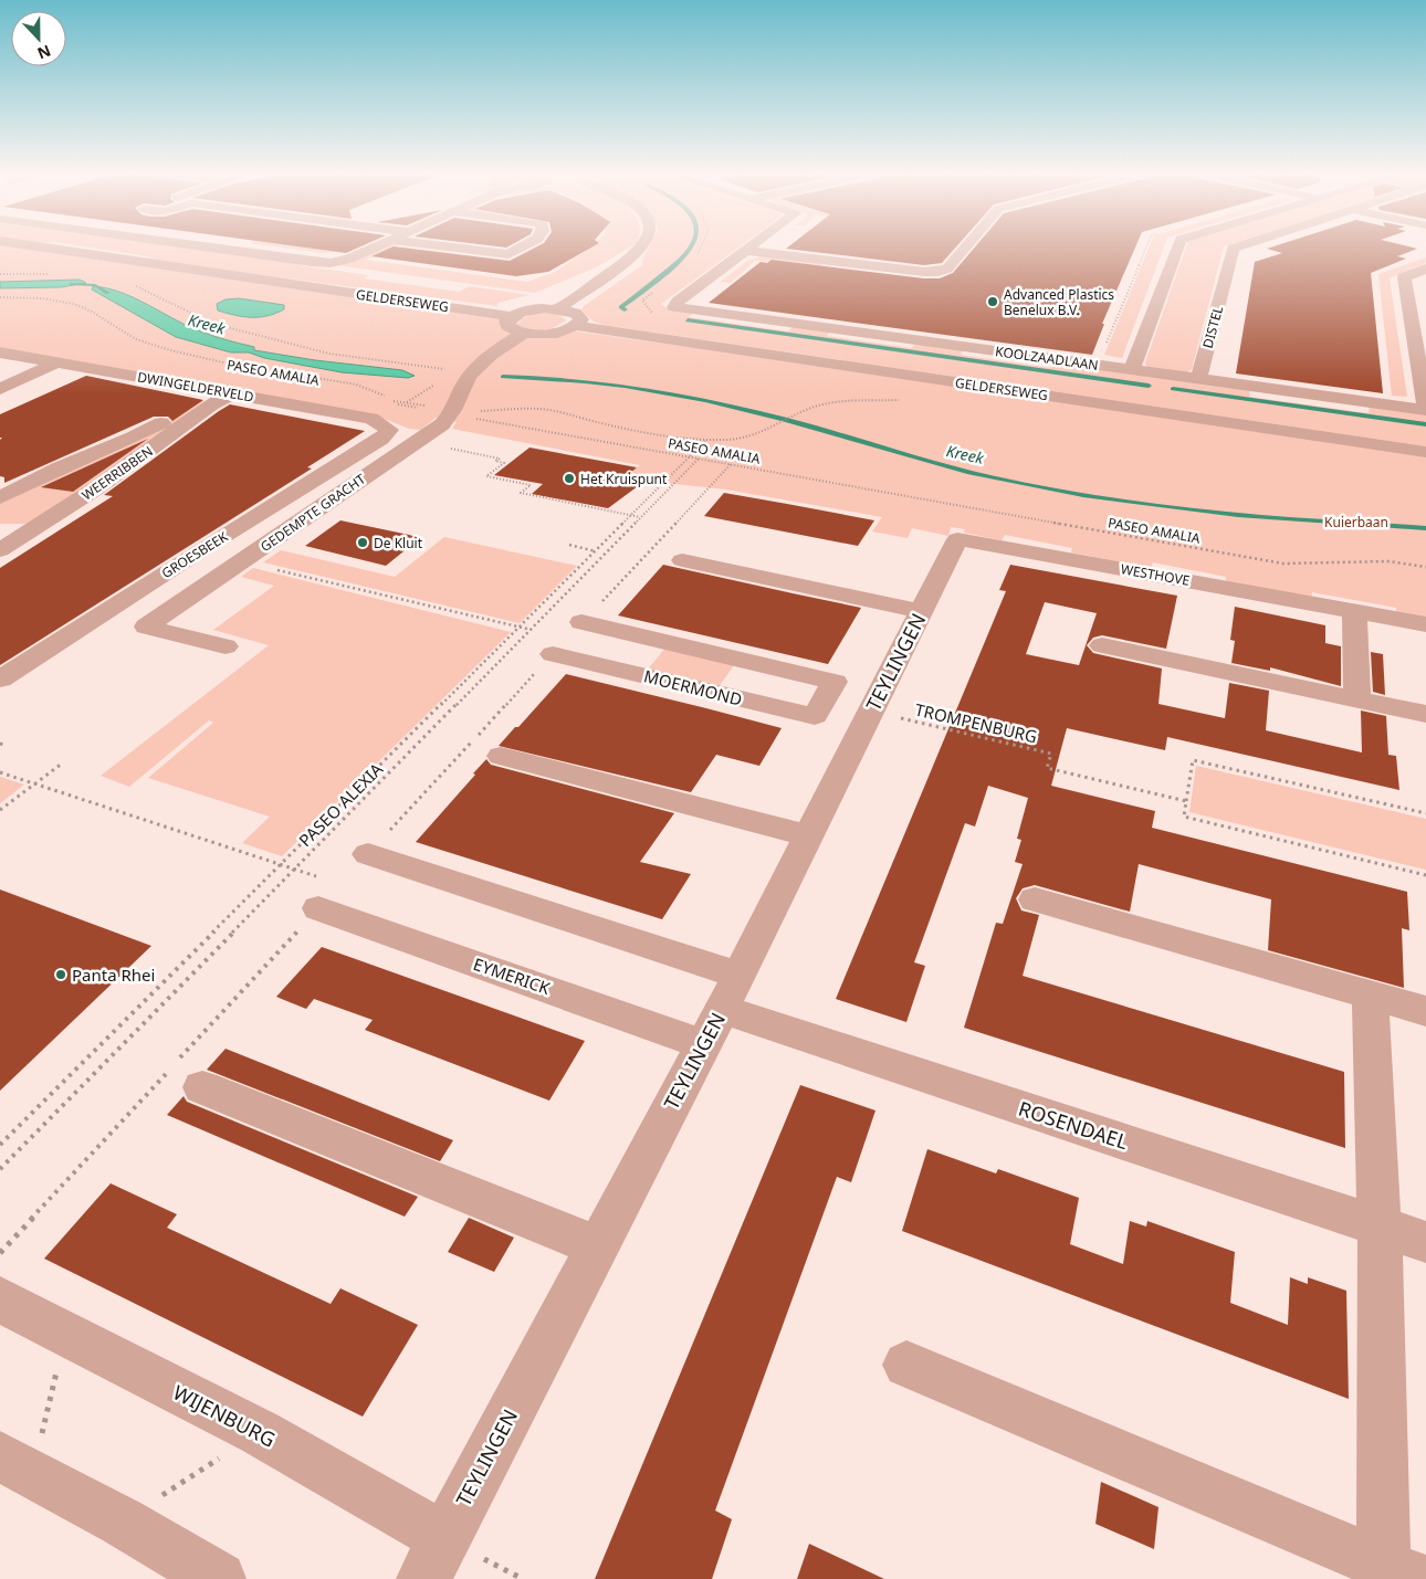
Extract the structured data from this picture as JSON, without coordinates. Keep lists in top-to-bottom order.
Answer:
{
  "streets": {
    "street": [
      "GELDERSEWEG",
      "DISTEL",
      "KOOLZAADLAAN",
      "DWINGELDERVELD",
      "WEERRIBBEN",
      "GEDEMPTE GRACHT",
      "GROESBEEK",
      "WESTHOVE",
      "TEYLINGEN",
      "MOERMOND",
      "EYMERICK",
      "ROSENDAEL",
      "WIJENBURG"
    ],
    "path": ["PASEO AMALIA", "TROMPENBURG", "PASEO ALEXIA"]
  },
  "crossings": [
    ["DISTEL", "KOOLZAADLAAN"],
    ["PASEO AMALIA", "GEDEMPTE GRACHT"],
    ["PASEO AMALIA", "PASEO ALEXIA"],
    ["DWINGELDERVELD", "WEERRIBBEN"],
    ["DWINGELDERVELD", "GROESBEEK"],
    ["WESTHOVE", "TEYLINGEN"],
    ["TEYLINGEN", "TROMPENBURG"],
    ["TEYLINGEN", "EYMERICK"],
    ["TEYLINGEN", "ROSENDAEL"],
    ["TEYLINGEN", "WIJENBURG"]
  ],
  "water": ["Kreek"],
  "parks": ["Kuierbaan"],
  "places": [
    "Advanced Plastics Benelux B.V.",
    "Het Kruispunt",
    "De Kluit",
    "Panta Rhei"
  ],
  "north": "bottom"
}
